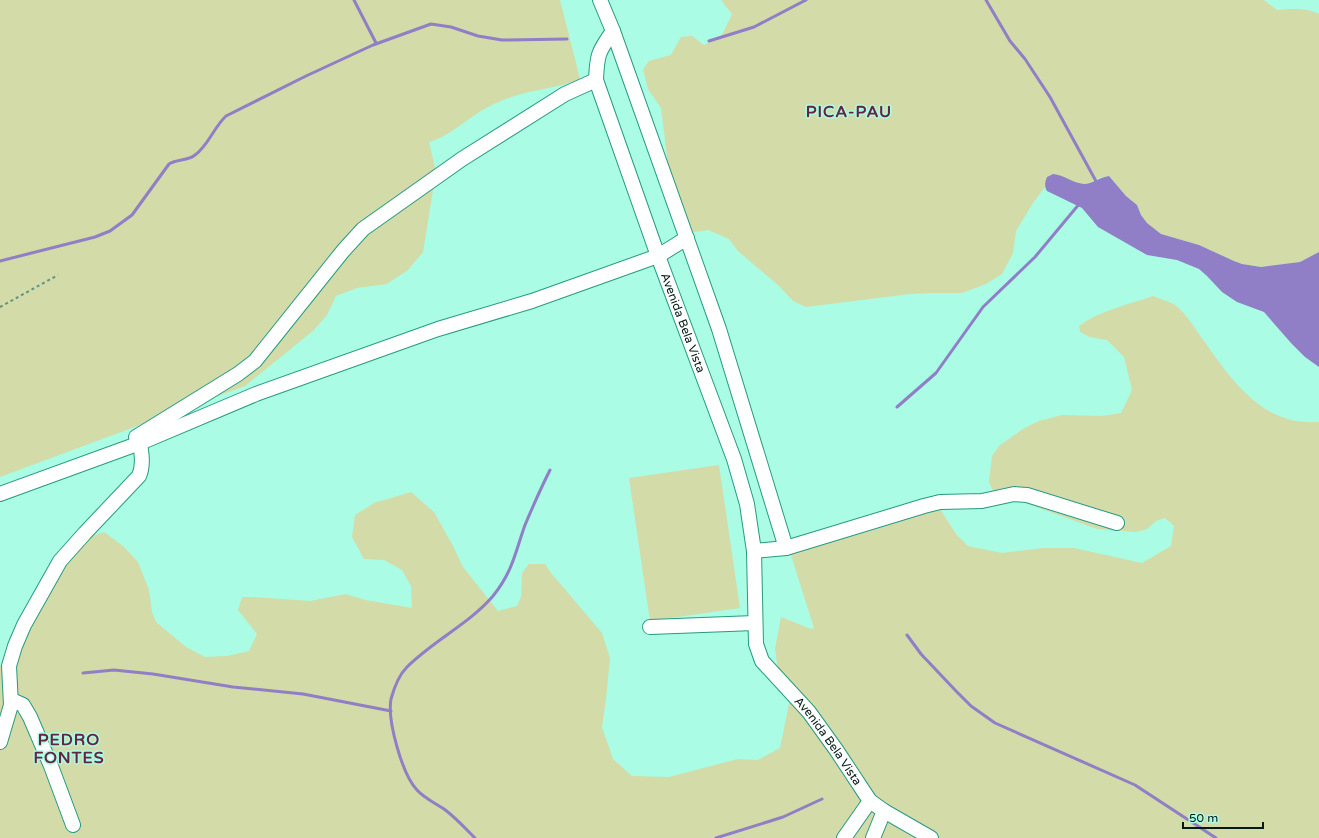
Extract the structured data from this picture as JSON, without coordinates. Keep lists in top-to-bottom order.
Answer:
{
  "streets": {
    "street": ["Avenida Bela Vista"]
  },
  "districts": ["PICA-PAU", "PEDRO FONTES"],
  "scale_bar": "50 m"
}
